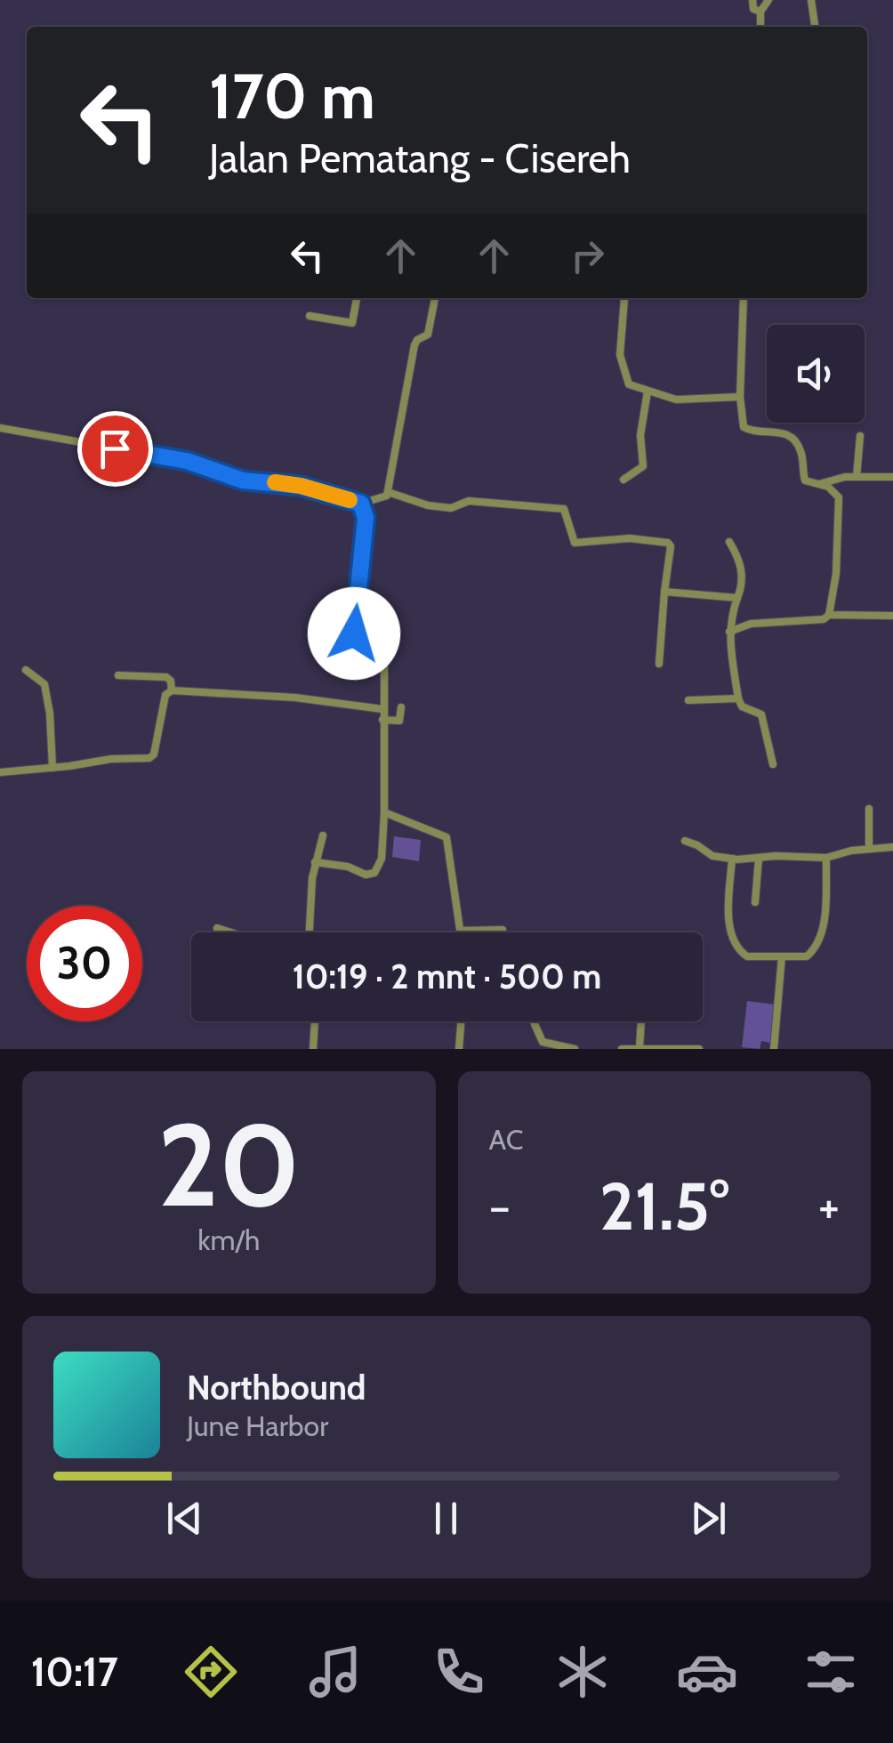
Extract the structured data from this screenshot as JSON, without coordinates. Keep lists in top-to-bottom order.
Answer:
{
  "page": {
    "turn": ["170 m", "Jalan Pematang - Cisereh"],
    "limit": "30",
    "trip": "10:19 · 2 mnt · 500 m",
    "tile": [
      ["20", "km/h"],
      "AC"
    ],
    "heat": ["−", "21.5°", "+"],
    "song": ["Northbound", "June Harbor"],
    "tabs": "10:17"
  }
}
